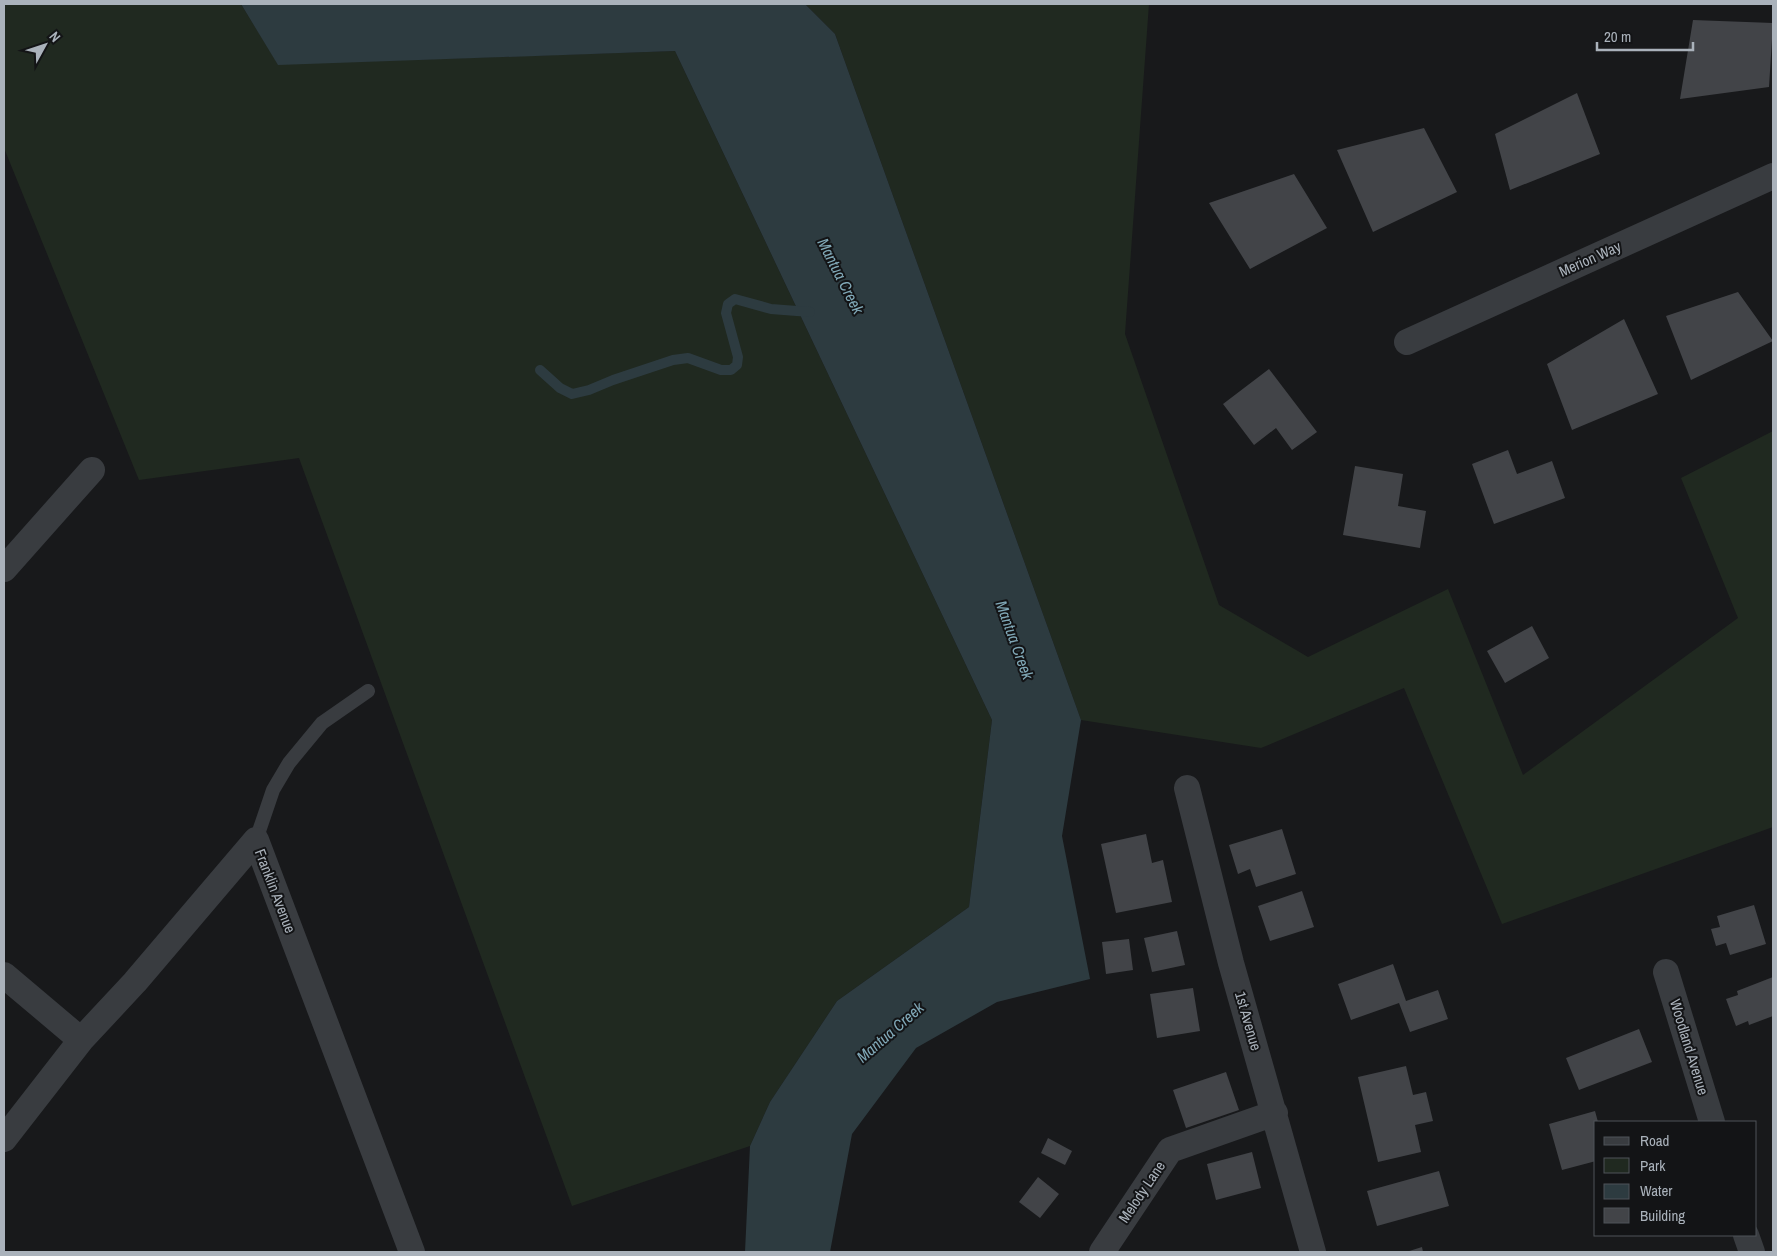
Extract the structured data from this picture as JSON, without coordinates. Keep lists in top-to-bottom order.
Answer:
{
  "streets": {
    "street": [
      "Merion Way",
      "Franklin Avenue",
      "1st Avenue",
      "Woodland Avenue",
      "Melody Lane"
    ]
  },
  "crossings": [
    ["1st Avenue", "Melody Lane"]
  ],
  "water": ["Mantua Creek"],
  "legend": [
    "Road",
    "Park",
    "Water",
    "Building"
  ],
  "scale_bar": "20 m",
  "north": "top right"
}
